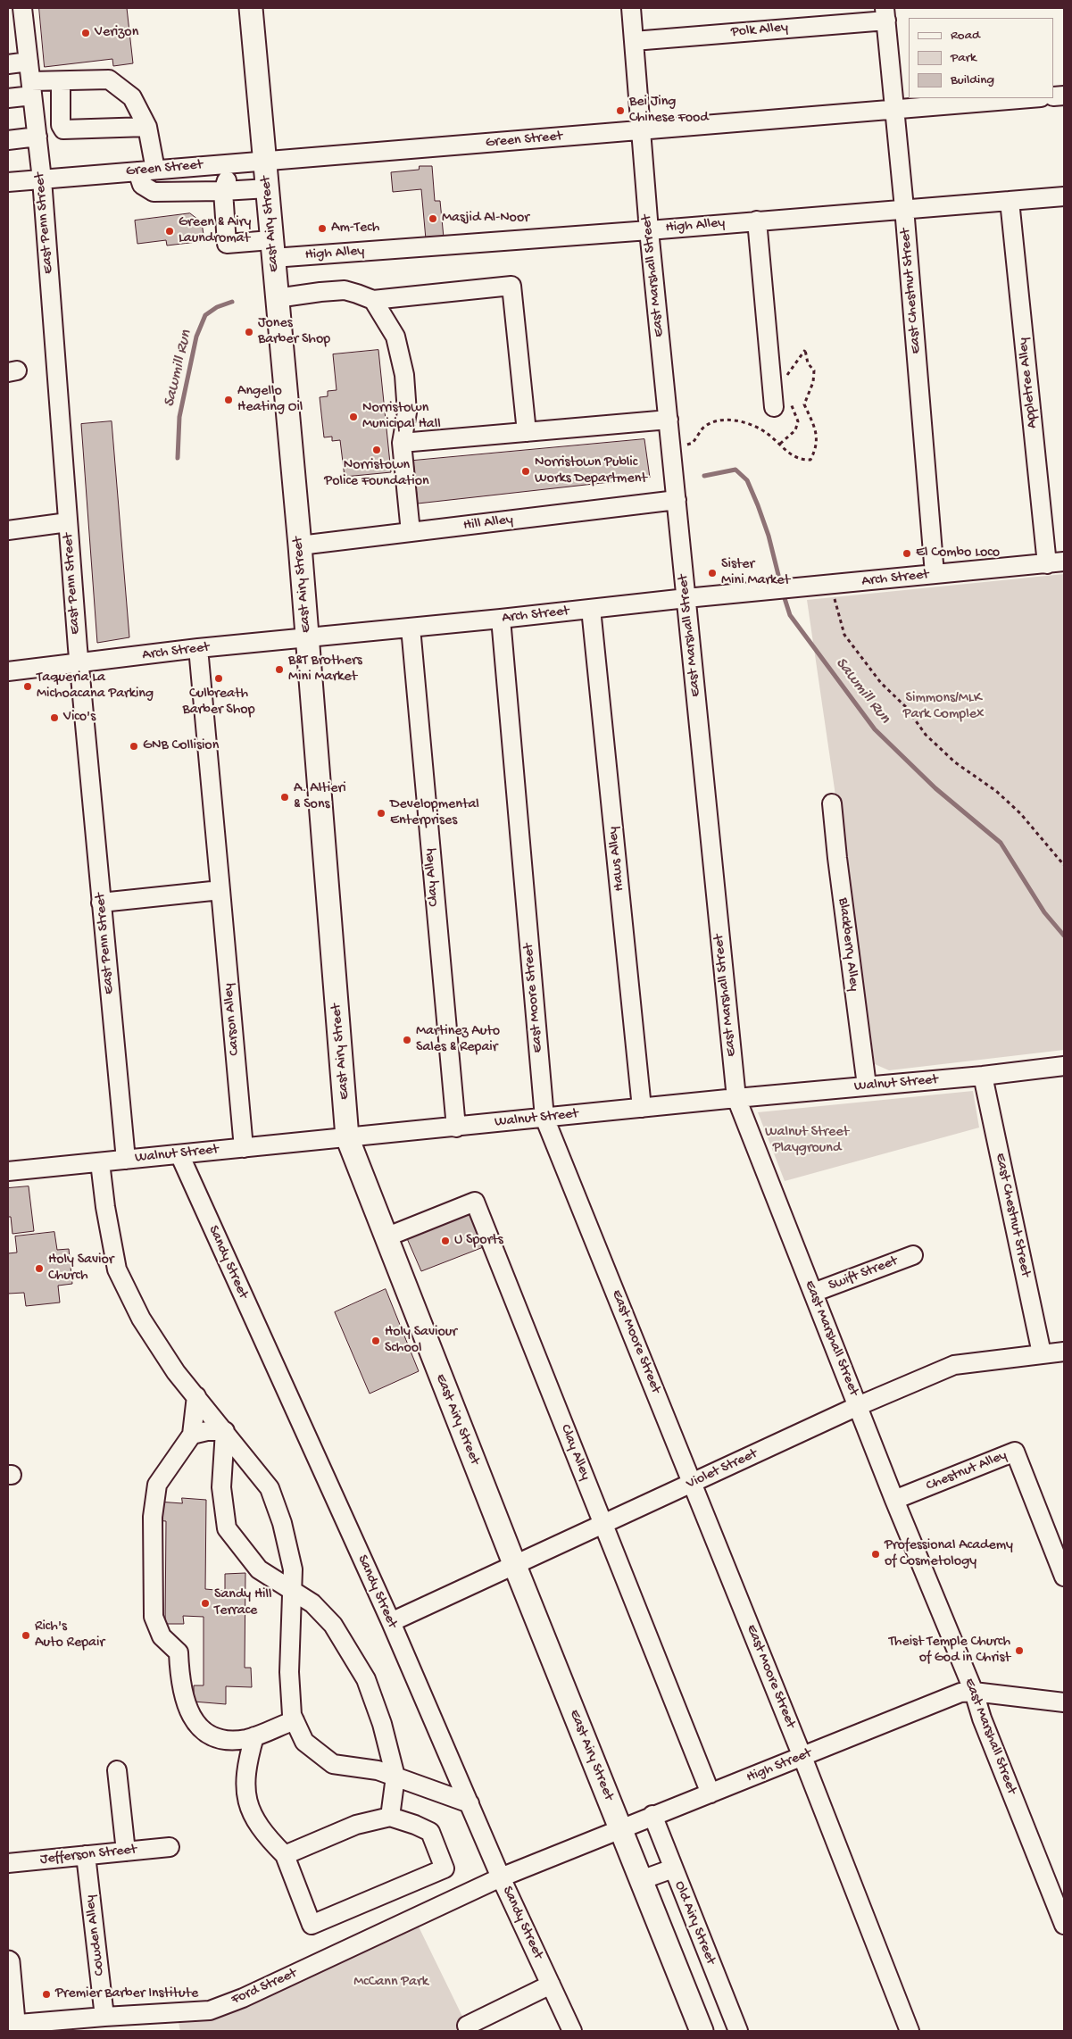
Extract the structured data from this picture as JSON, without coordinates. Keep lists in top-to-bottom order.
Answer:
{
  "streets": {
    "main road": ["East Airy Street"],
    "street": [
      "Polk Alley",
      "Green Street",
      "East Penn Street",
      "High Alley",
      "East Marshall Street",
      "East Chestnut Street",
      "Appletree Alley",
      "Hill Alley",
      "Arch Street",
      "Haws Alley",
      "Clay Alley",
      "Blackberry Alley",
      "East Moore Street",
      "Carson Alley",
      "Walnut Street",
      "Sandy Street",
      "Swift Street",
      "Violet Street",
      "Chestnut Alley",
      "High Street",
      "Jefferson Street",
      "Old Airy Street",
      "Cowden Alley",
      "Ford Street"
    ]
  },
  "crossings": [
    ["Polk Alley", "East Marshall Street"],
    ["Polk Alley", "East Chestnut Street"],
    ["Green Street", "East Penn Street"],
    ["Green Street", "East Airy Street"],
    ["Green Street", "East Marshall Street"],
    ["Green Street", "East Chestnut Street"],
    ["East Penn Street", "Arch Street"],
    ["East Penn Street", "Walnut Street"],
    ["East Airy Street", "High Alley"],
    ["East Airy Street", "Hill Alley"],
    ["East Airy Street", "Arch Street"],
    ["East Airy Street", "Clay Alley"],
    ["East Airy Street", "Walnut Street"],
    ["East Airy Street", "Violet Street"],
    ["East Airy Street", "High Street"],
    ["High Alley", "East Marshall Street"],
    ["High Alley", "East Chestnut Street"],
    ["High Alley", "Appletree Alley"],
    ["East Marshall Street", "Hill Alley"],
    ["East Marshall Street", "Arch Street"],
    ["East Marshall Street", "Walnut Street"],
    ["East Marshall Street", "Swift Street"],
    ["East Marshall Street", "Violet Street"],
    ["East Marshall Street", "Chestnut Alley"],
    ["East Marshall Street", "High Street"],
    ["East Chestnut Street", "Arch Street"],
    ["East Chestnut Street", "Walnut Street"],
    ["East Chestnut Street", "Violet Street"],
    ["Appletree Alley", "Arch Street"],
    ["Arch Street", "Haws Alley"],
    ["Arch Street", "Clay Alley"],
    ["Arch Street", "East Moore Street"],
    ["Arch Street", "Carson Alley"],
    ["Haws Alley", "Walnut Street"],
    ["Clay Alley", "Walnut Street"],
    ["Clay Alley", "Violet Street"],
    ["Clay Alley", "High Street"],
    ["Blackberry Alley", "Walnut Street"],
    ["East Moore Street", "Walnut Street"],
    ["East Moore Street", "Violet Street"],
    ["East Moore Street", "High Street"],
    ["Carson Alley", "Walnut Street"],
    ["Walnut Street", "Sandy Street"],
    ["Sandy Street", "Violet Street"],
    ["Sandy Street", "High Street"],
    ["Sandy Street", "Ford Street"],
    ["High Street", "Old Airy Street"],
    ["High Street", "Ford Street"],
    ["Jefferson Street", "Cowden Alley"],
    ["Cowden Alley", "Ford Street"]
  ],
  "water": ["Sawmill Run"],
  "parks": ["Simmons/MLK Park Complex", "Walnut Street Playground", "McCann Park"],
  "places": [
    "Verizon",
    "Bei Jing Chinese Food",
    "Masjid Al-Noor",
    "Am-Tech",
    "Green & Airy Laundromat",
    "Jones Barber Shop",
    "Angello Heating Oil",
    "Norristown Municipal Hall",
    "Norristown Police Foundation",
    "Norristown Public Works Department",
    "El Combo Loco",
    "Sister Mini Market",
    "B&T Brothers Mini Market",
    "Culbreath Barber Shop",
    "Taqueria La Michoacana Parking",
    "Vico's",
    "GNB Collision",
    "A. Altieri & Sons",
    "Developmental Enterprises",
    "Martinez Auto Sales & Repair",
    "U Sports",
    "Holy Savior Church",
    "Holy Saviour School",
    "Professional Academy of Cosmetology",
    "Sandy Hill Terrace",
    "Rich's Auto Repair",
    "Theist Temple Church of God in Christ",
    "Premier Barber Institute"
  ],
  "legend": ["Road", "Park", "Building"]
}
